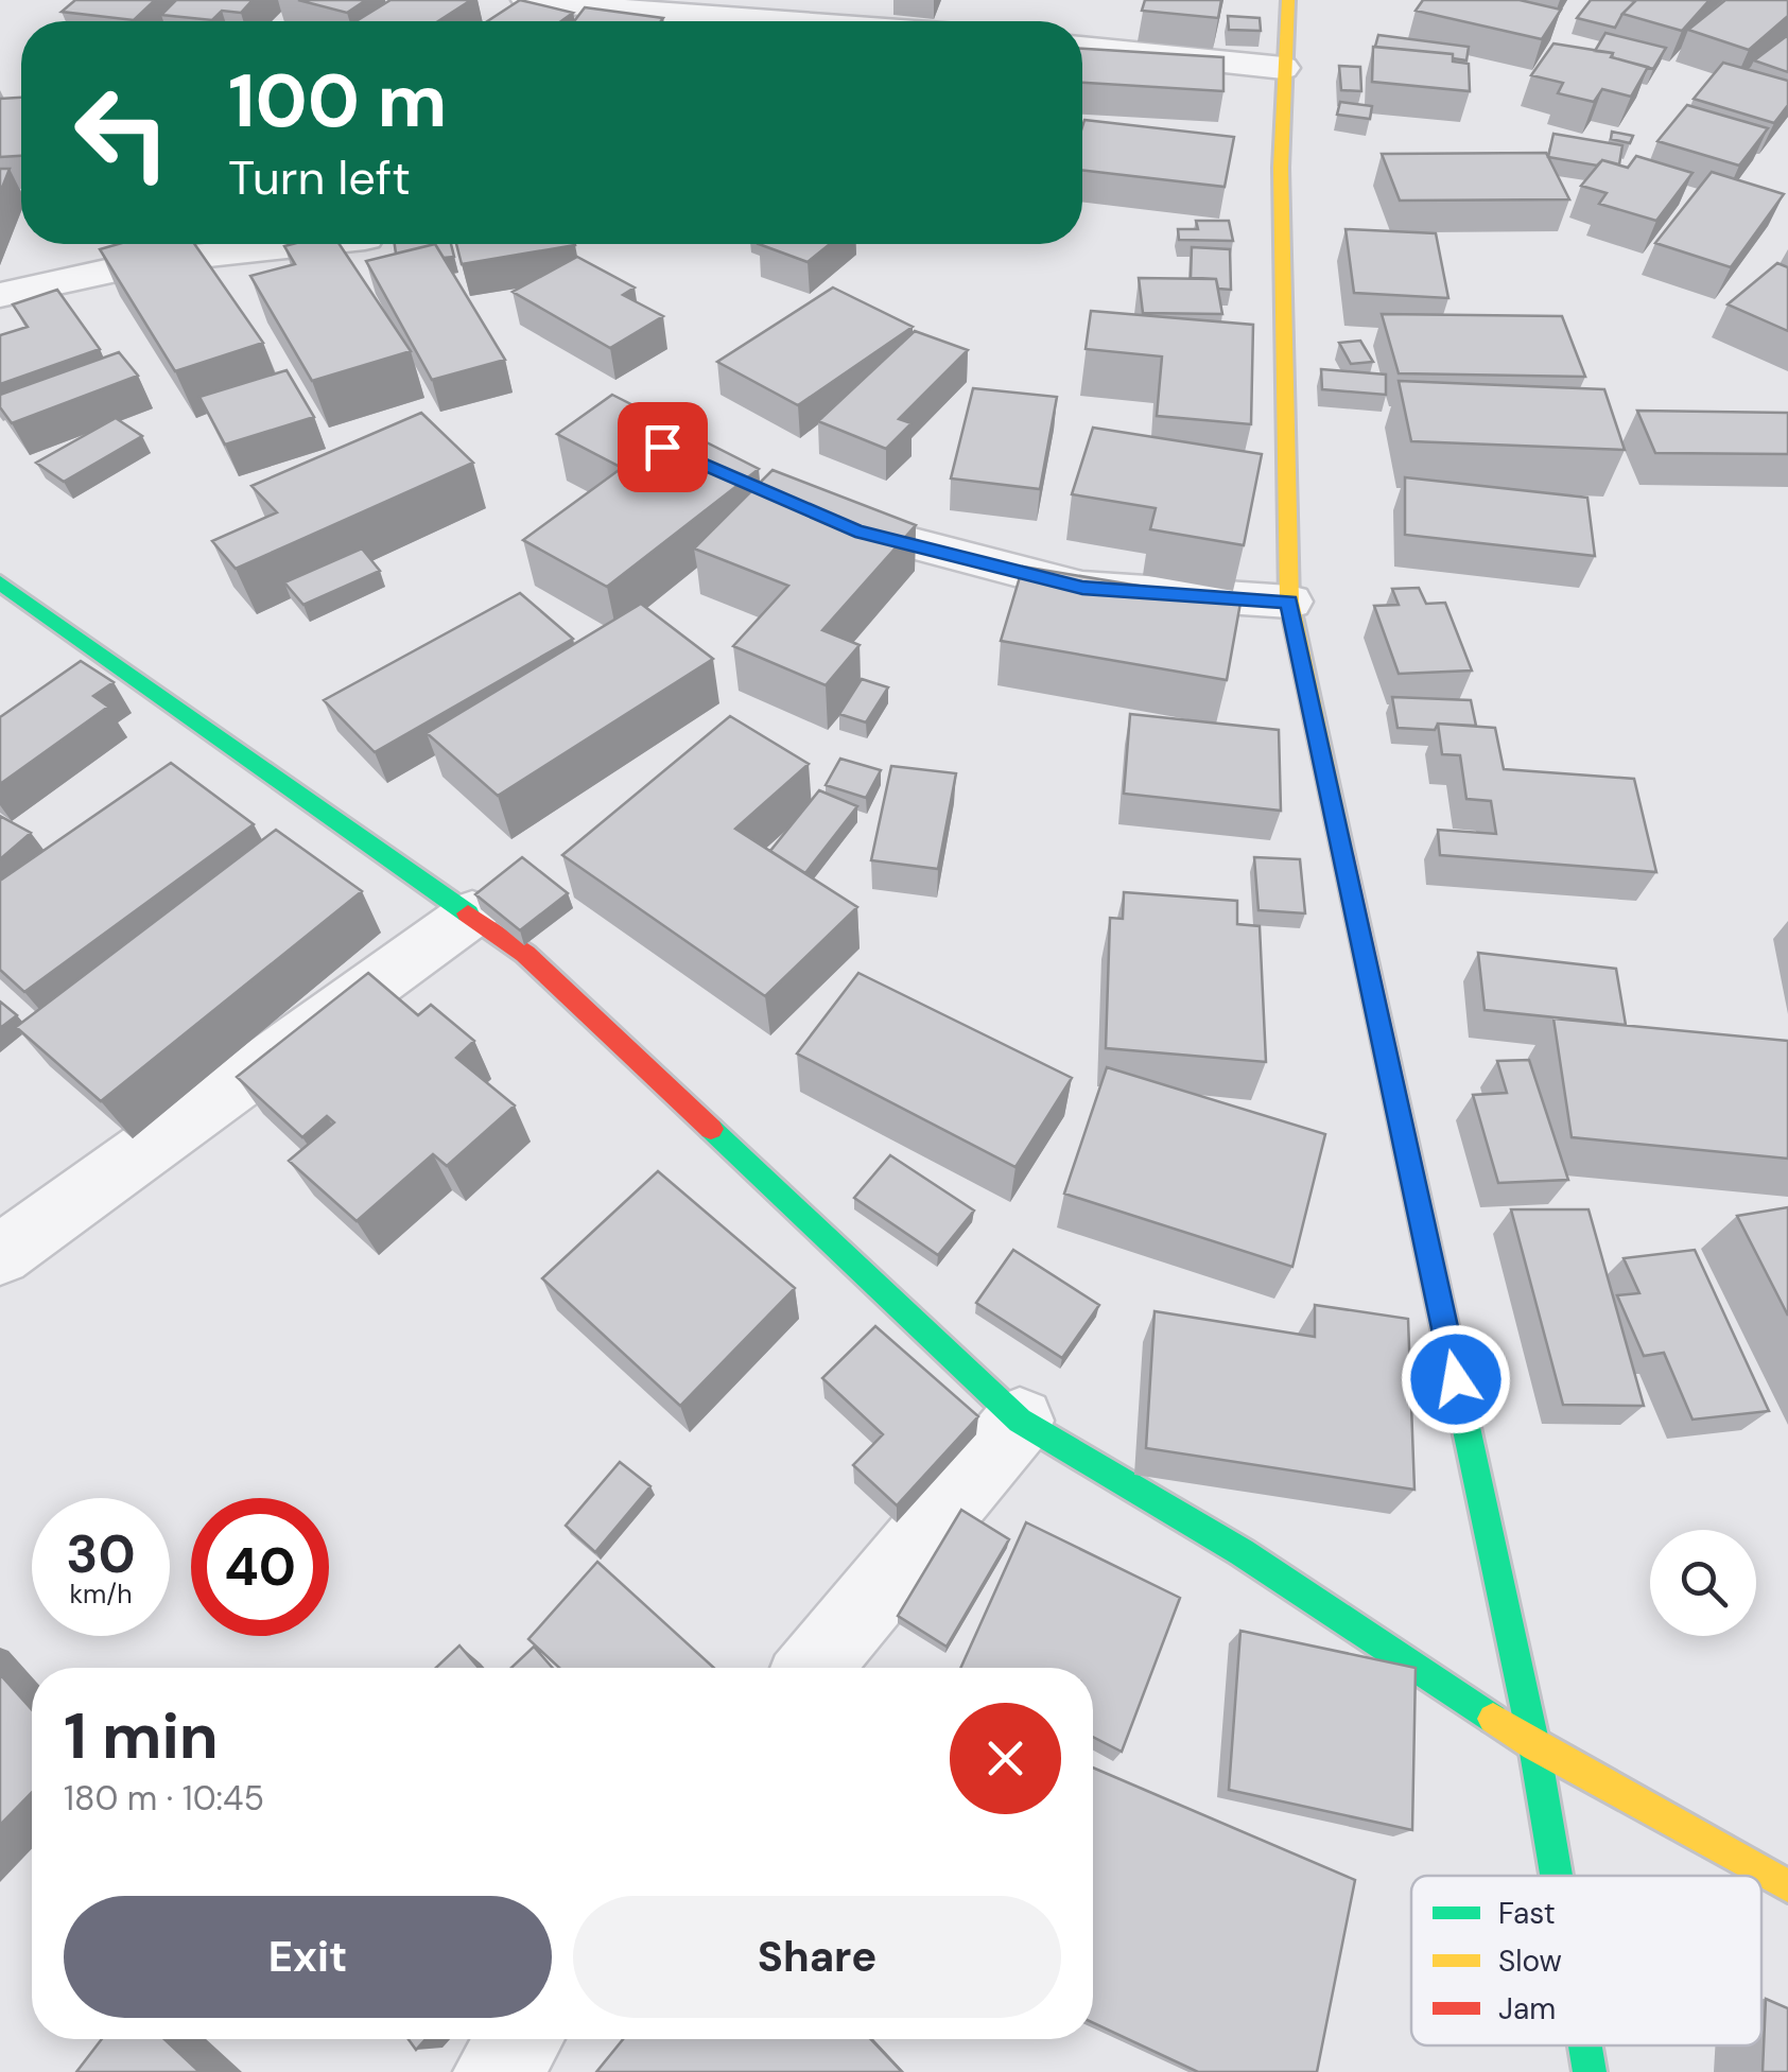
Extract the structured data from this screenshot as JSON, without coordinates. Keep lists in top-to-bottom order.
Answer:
{
  "legend": ["Fast", "Slow", "Jam"],
  "page": {
    "turn": ["100 m", "Turn left"],
    "speed": "30 km/h",
    "limit": "40",
    "heading": ["1 min", "180 m · 10:45"],
    "buttons": ["Exit", "Share"]
  }
}
